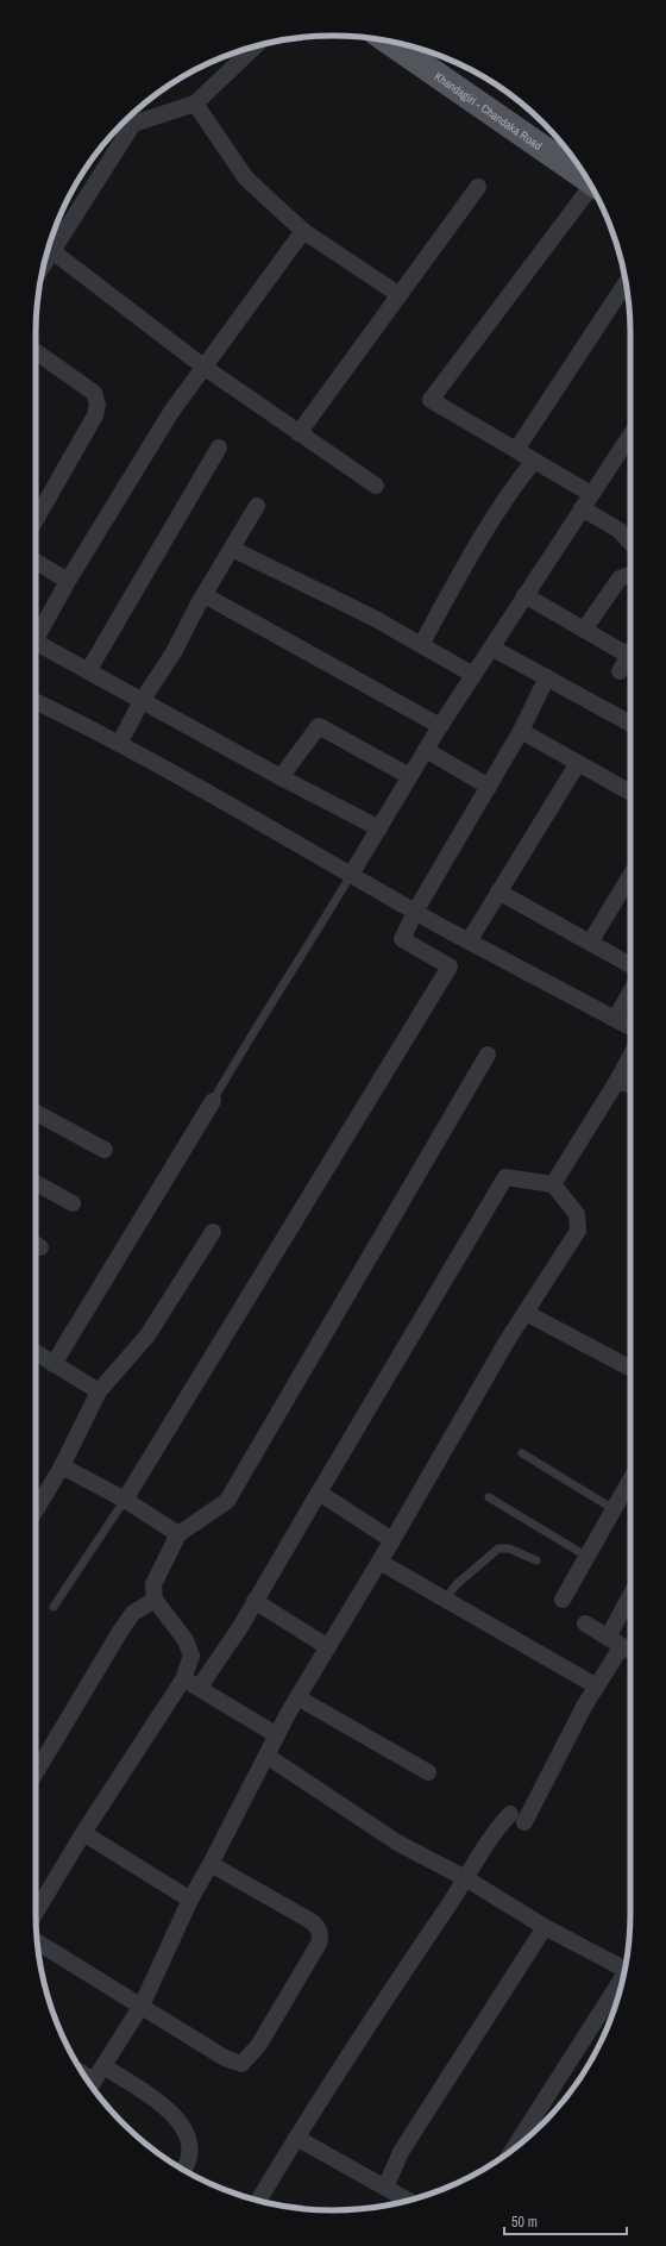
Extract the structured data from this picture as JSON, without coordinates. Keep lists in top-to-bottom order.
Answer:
{
  "streets": {
    "main road": ["Khandagiri - Chandaka Road"]
  },
  "scale_bar": "50 m"
}
